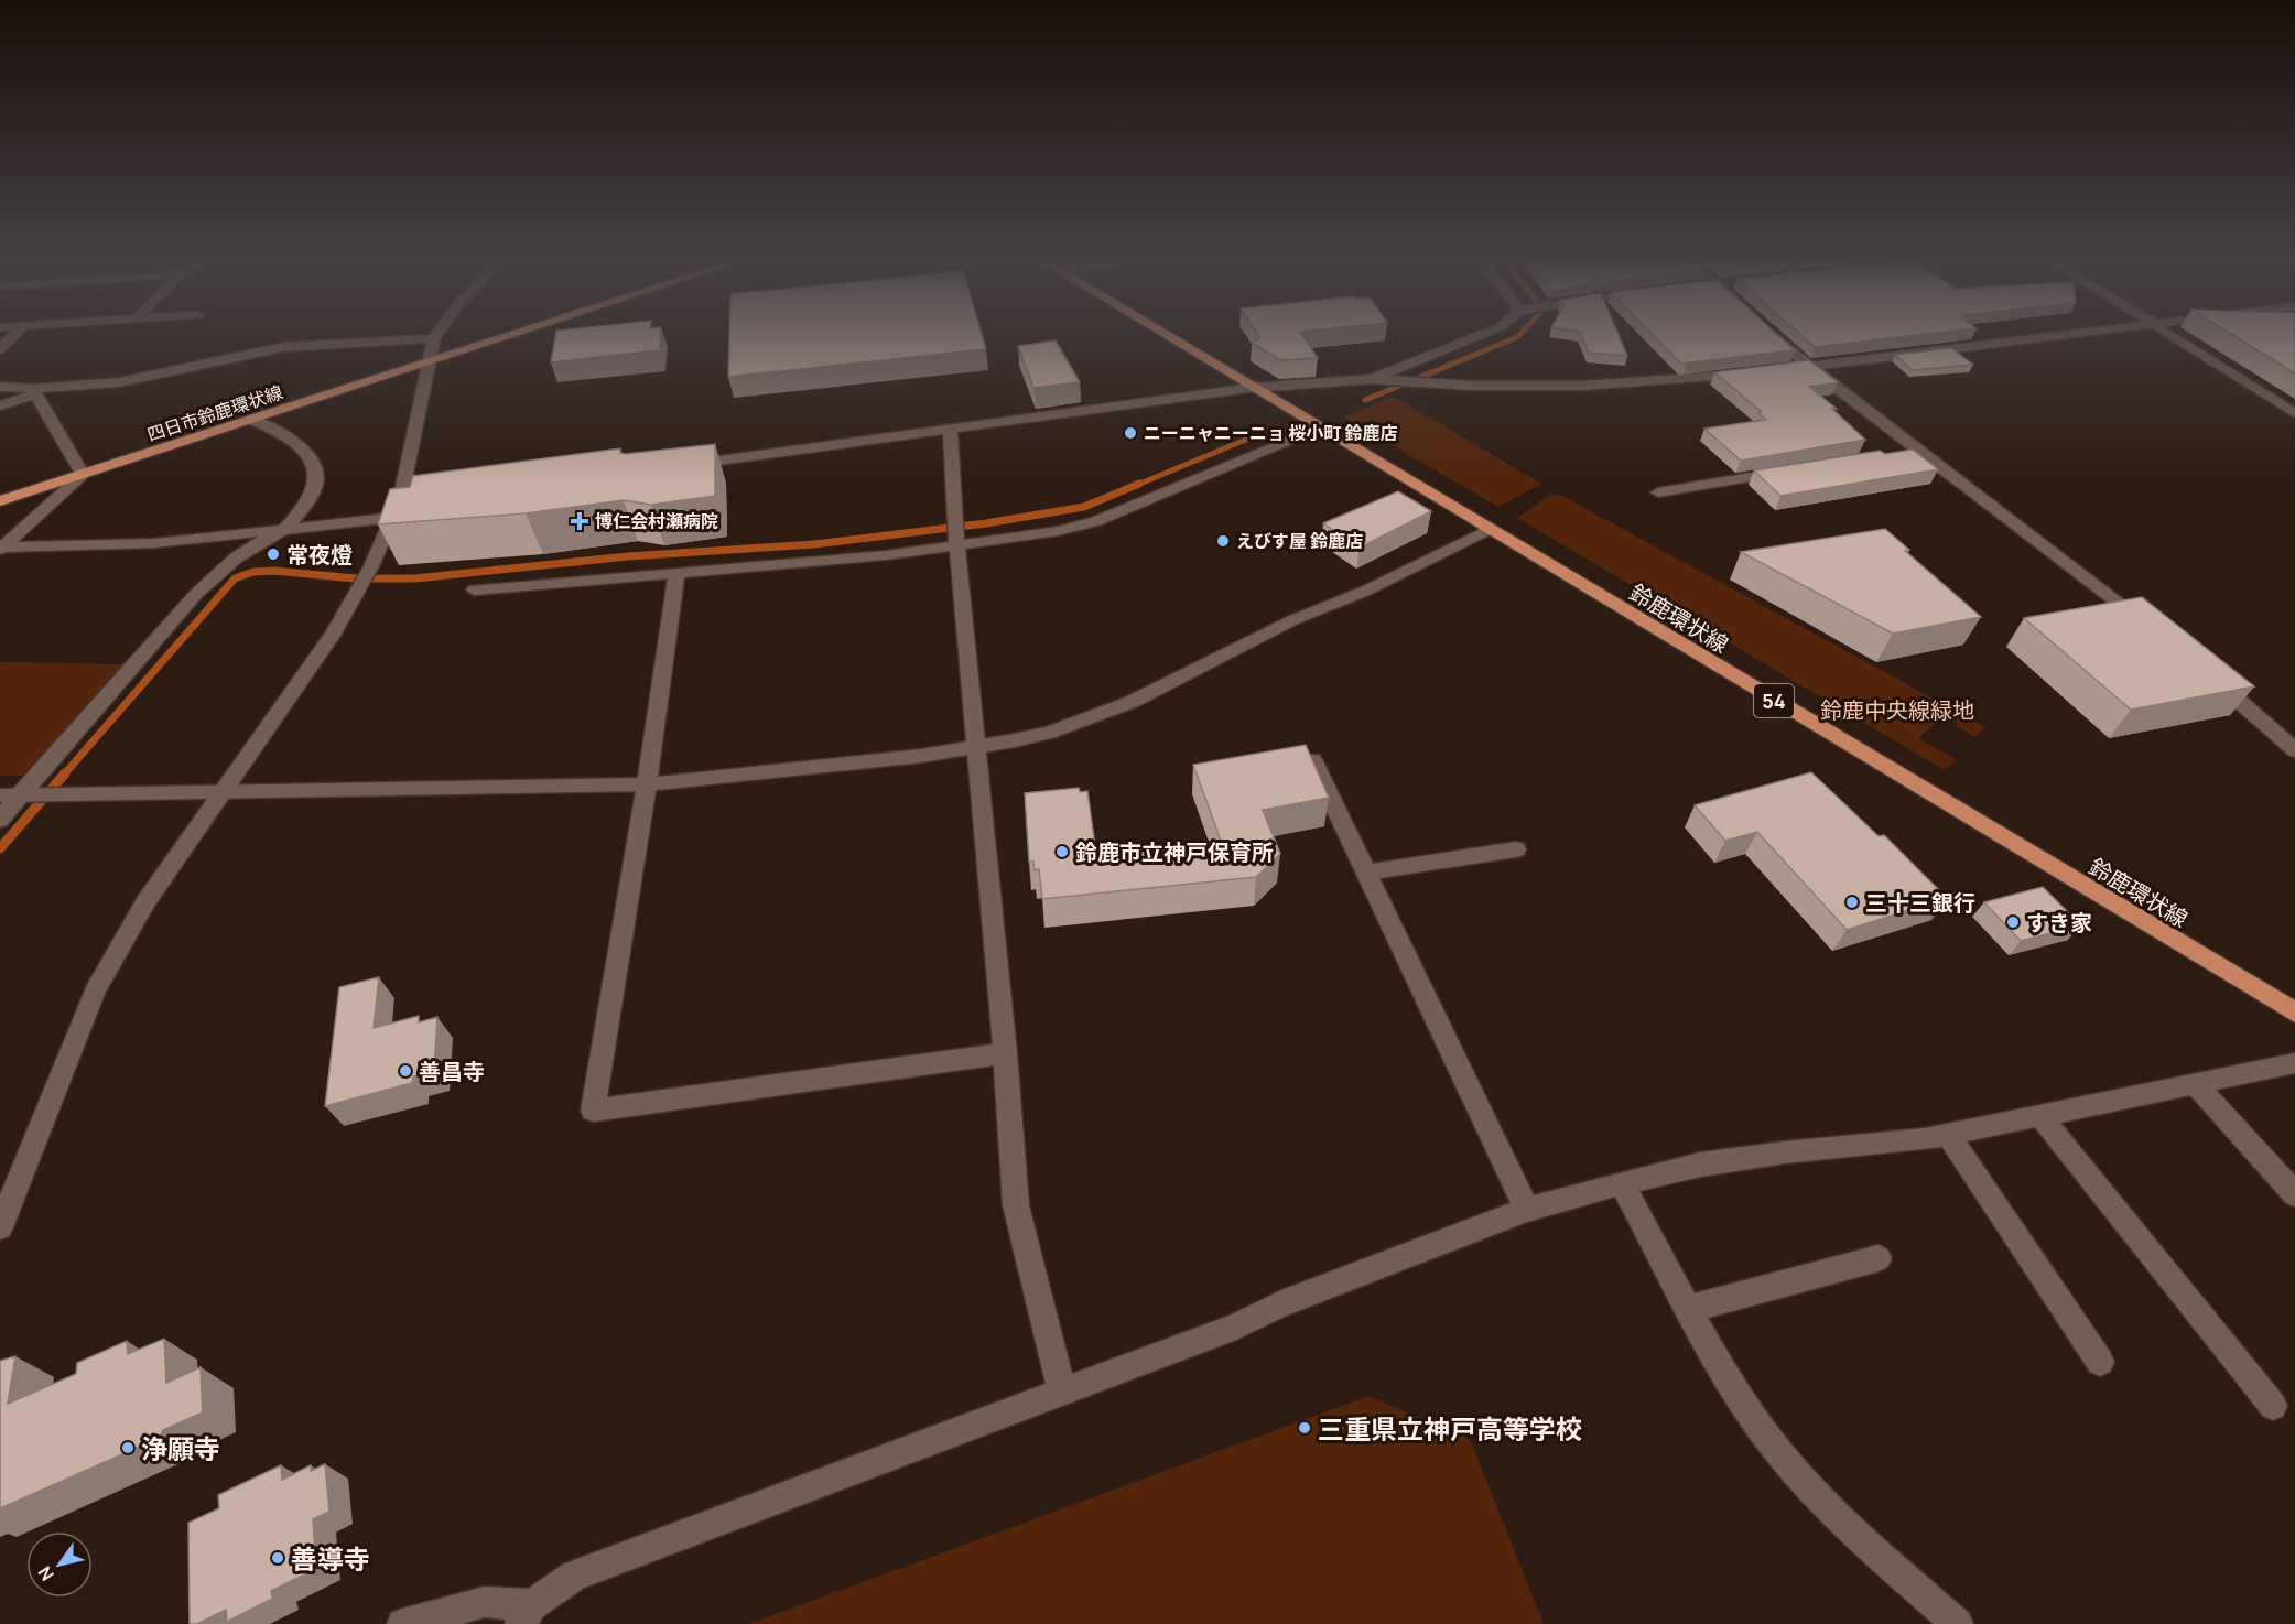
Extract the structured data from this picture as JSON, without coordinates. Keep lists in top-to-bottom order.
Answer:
{
  "streets": {
    "main road": ["四日市鈴鹿環状線", "鈴鹿環状線", "54"]
  },
  "parks": ["鈴鹿中央線緑地"],
  "places": {
    "other": [
      "ニーニャニーニョ 桜小町 鈴鹿店",
      "えびす屋 鈴鹿店",
      "常夜燈",
      "鈴鹿市立神戸保育所",
      "三十三銀行",
      "すき家",
      "善昌寺",
      "三重県立神戸高等学校",
      "浄願寺",
      "善導寺"
    ],
    "health": ["博仁会村瀬病院"]
  },
  "north": "bottom left"
}
